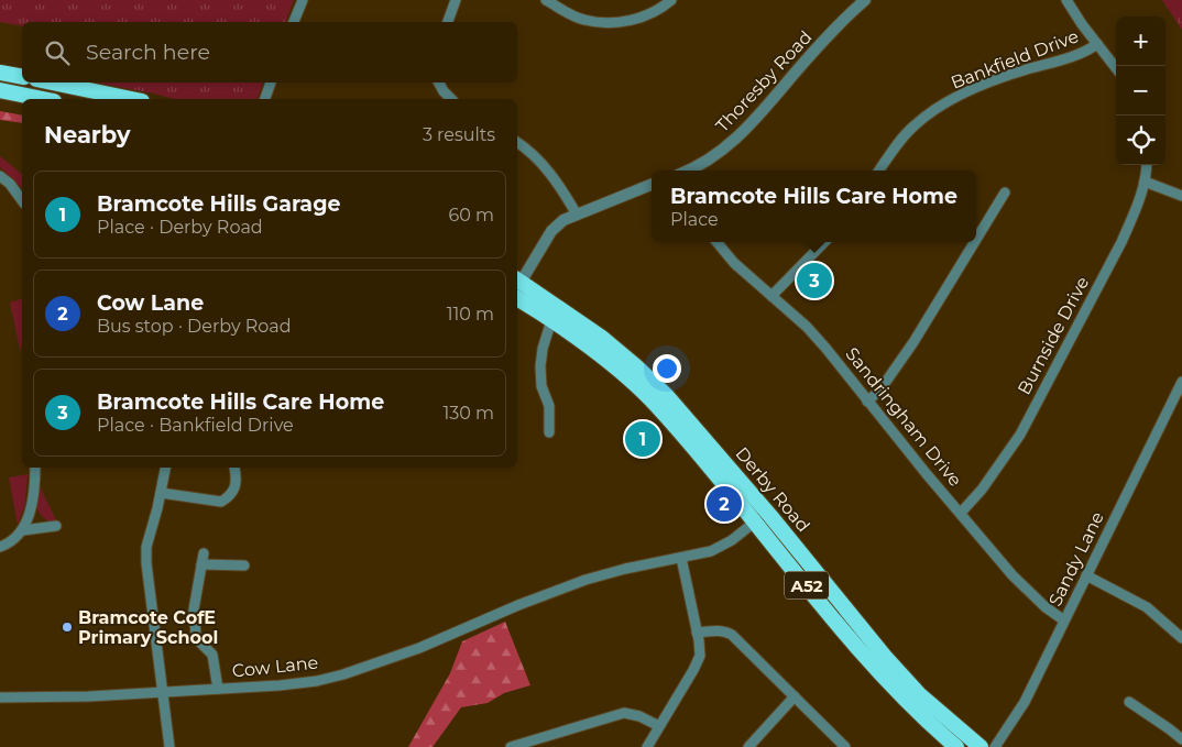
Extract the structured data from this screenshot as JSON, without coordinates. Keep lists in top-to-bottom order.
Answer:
{
  "streets": {
    "highway": ["Derby Road", "A52"],
    "street": [
      "Bankfield Drive",
      "Thoresby Road",
      "Burnside Drive",
      "Sandringham Drive",
      "Sandy Lane",
      "Cow Lane"
    ]
  },
  "crossings": [
    ["Burnside Drive", "Sandringham Drive"],
    ["Sandringham Drive", "Sandy Lane"],
    ["Derby Road", "Cow Lane"]
  ],
  "places": ["Bramcote CofE Primary School"],
  "page": {
    "map_buttons": ["+", "−"],
    "search": "Search here",
    "heading": ["Nearby", "3 results"],
    "popup": ["Bramcote Hills Care Home", "Place"],
    "list": [
      {
        "mark": "1",
        "name": "Bramcote Hills Garage",
        "note": "Place · Derby Road",
        "value": "60 m"
      },
      {
        "mark": "2",
        "name": "Cow Lane",
        "note": "Bus stop · Derby Road",
        "value": "110 m"
      },
      {
        "mark": "3",
        "name": "Bramcote Hills Care Home",
        "note": "Place · Bankfield Drive",
        "value": "130 m"
      }
    ],
    "pins": ["3", "1", "2"]
  }
}
